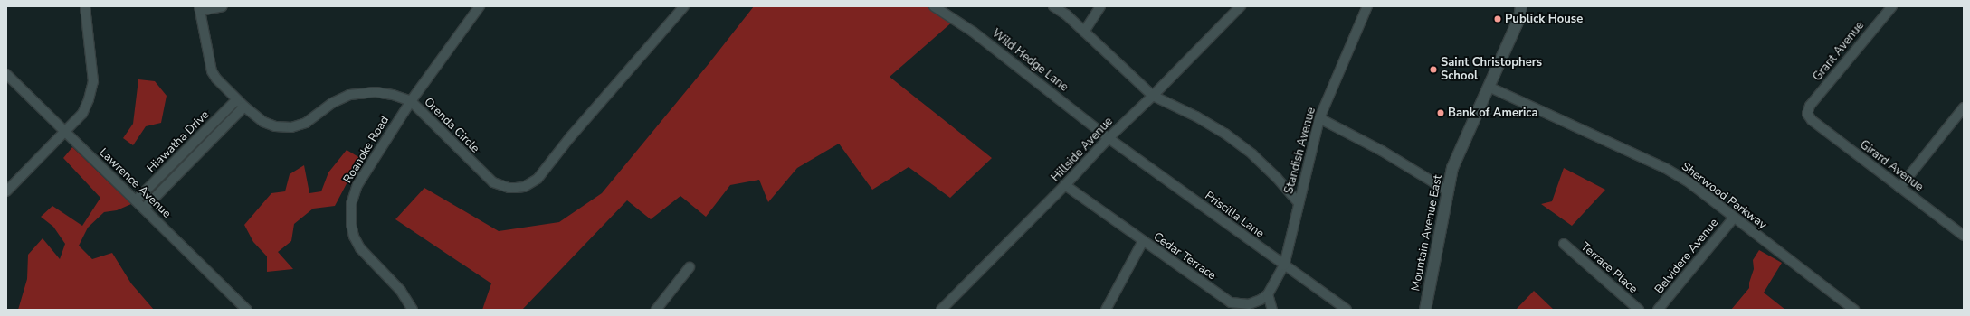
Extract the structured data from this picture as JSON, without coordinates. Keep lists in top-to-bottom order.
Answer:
{
  "streets": {
    "street": [
      "Grant Avenue",
      "Wild Hedge Lane",
      "Orenda Circle",
      "Hiawatha Drive",
      "Roanoke Road",
      "Hillside Avenue",
      "Standish Avenue",
      "Girard Avenue",
      "Lawrence Avenue",
      "Sherwood Parkway",
      "Priscilla Lane",
      "Mountain Avenue East",
      "Cedar Terrace",
      "Belvidere Avenue",
      "Terrace Place"
    ]
  },
  "crossings": [
    ["Grant Avenue", "Girard Avenue"],
    ["Wild Hedge Lane", "Hillside Avenue"],
    ["Wild Hedge Lane", "Priscilla Lane"],
    ["Orenda Circle", "Hiawatha Drive"],
    ["Orenda Circle", "Roanoke Road"],
    ["Hiawatha Drive", "Lawrence Avenue"],
    ["Hillside Avenue", "Priscilla Lane"],
    ["Hillside Avenue", "Cedar Terrace"],
    ["Standish Avenue", "Priscilla Lane"],
    ["Standish Avenue", "Cedar Terrace"],
    ["Sherwood Parkway", "Mountain Avenue East"],
    ["Sherwood Parkway", "Belvidere Avenue"],
    ["Priscilla Lane", "Cedar Terrace"]
  ],
  "places": ["Publick House", "Saint Christophers School", "Bank of America"]
}
